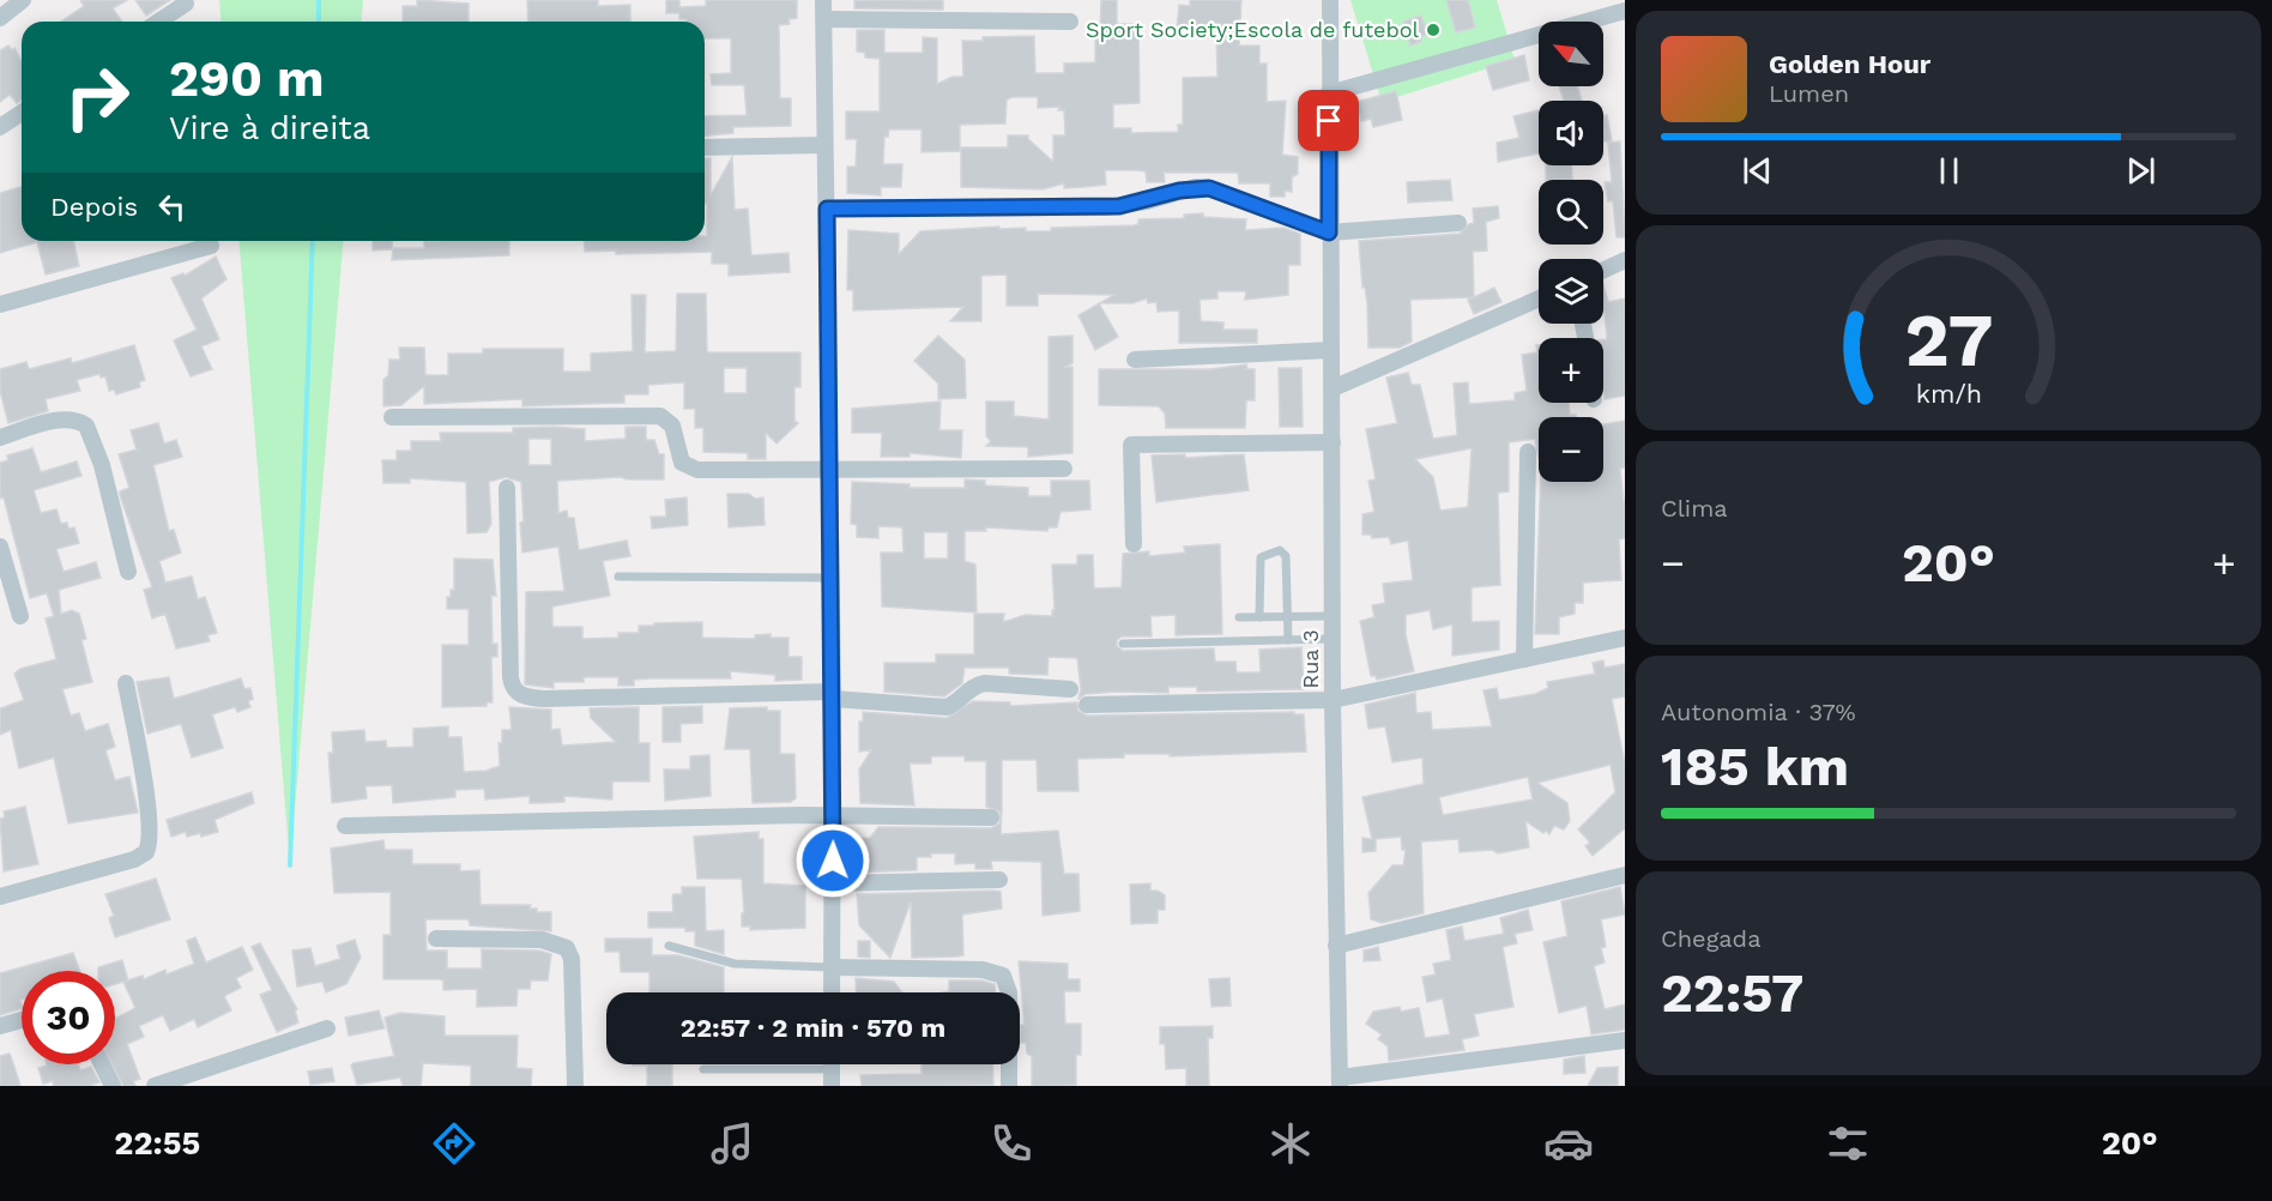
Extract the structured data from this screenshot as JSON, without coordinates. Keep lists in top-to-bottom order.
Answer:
{
  "streets": {
    "street": ["Rua 3"]
  },
  "places": ["Sport Society;Escola de futebol"],
  "north": "top left",
  "page": {
    "map_buttons": ["+", "−"],
    "turn": ["290 m", "Vire à direita"],
    "song": ["Golden Hour", "Lumen"],
    "then": "Depois",
    "tile": [
      "Clima",
      ["Autonomia · 37%", "185 km"],
      ["Chegada", "22:57"]
    ],
    "heat": ["−", "20°", "+"],
    "limit": "30",
    "trip": "22:57 · 2 min · 570 m",
    "tabs": ["22:55", "20°"],
    "gauge": ["27", "km/h"]
  }
}
